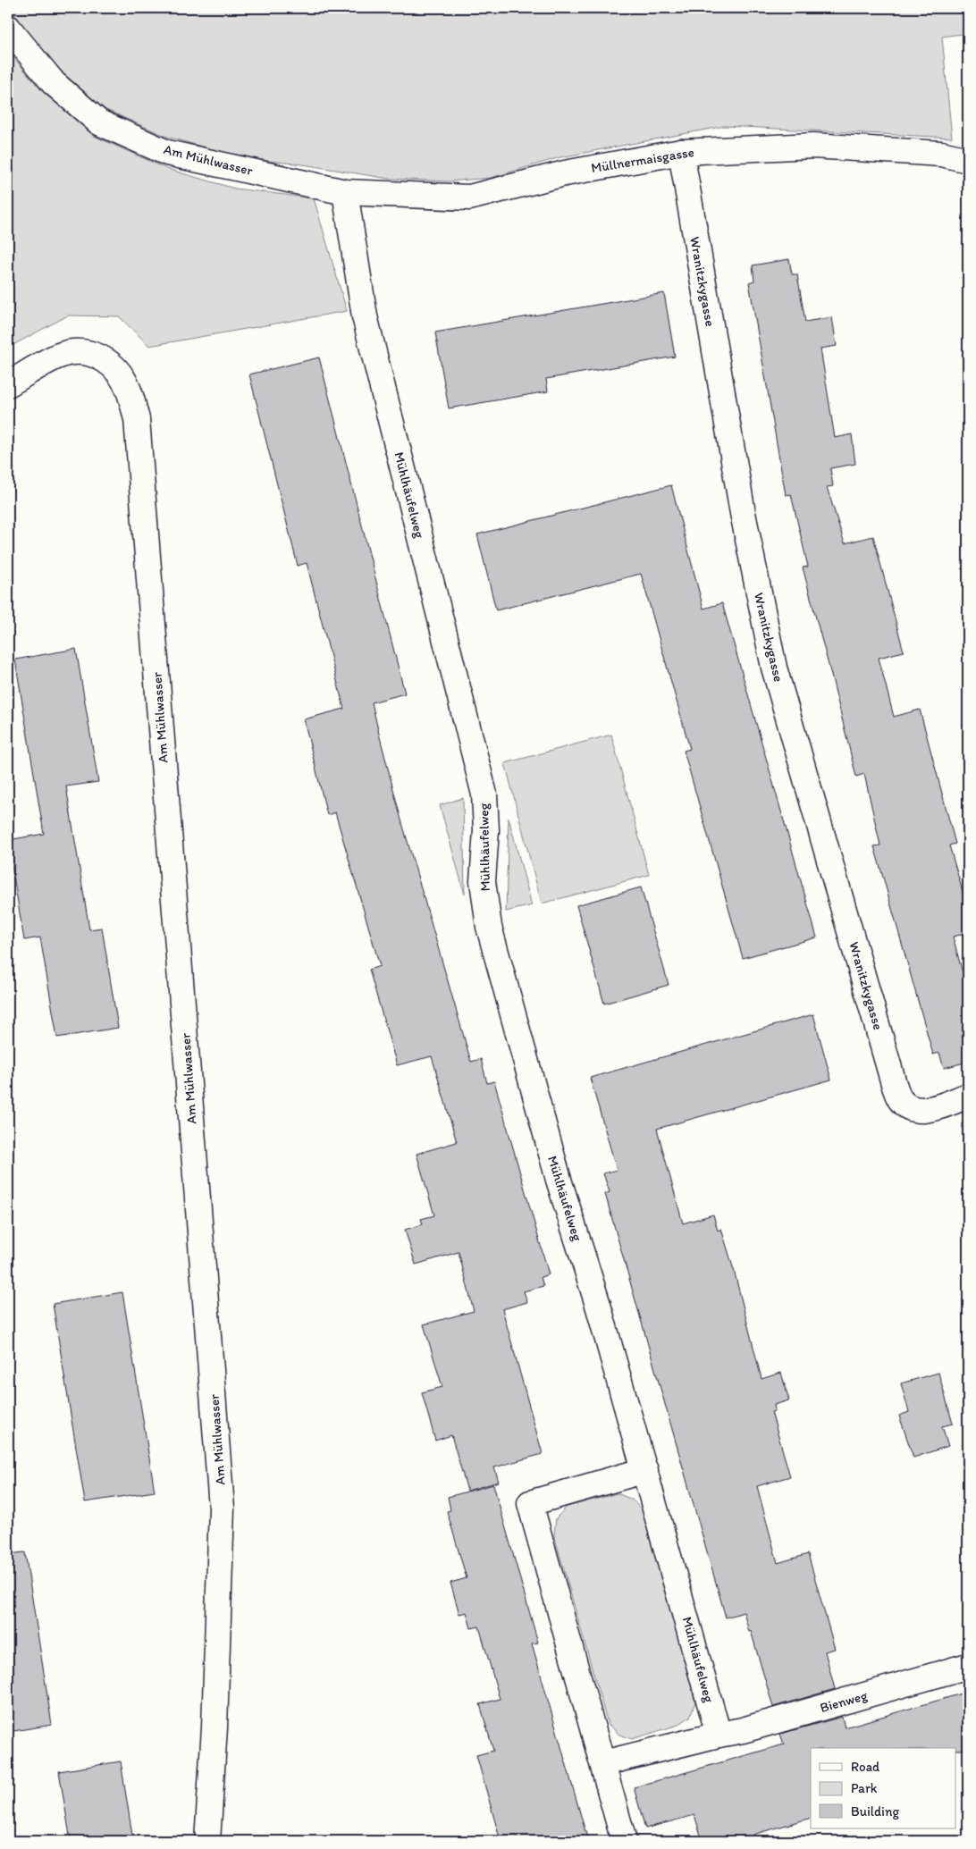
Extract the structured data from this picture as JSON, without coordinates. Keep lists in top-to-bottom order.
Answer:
{
  "streets": {
    "street": [
      "Am Mühlwasser",
      "Müllnermaisgasse",
      "Wranitzkygasse",
      "Mühlhäufelweg",
      "Bienweg"
    ]
  },
  "crossings": [
    ["Am Mühlwasser", "Müllnermaisgasse"],
    ["Am Mühlwasser", "Mühlhäufelweg"],
    ["Müllnermaisgasse", "Wranitzkygasse"],
    ["Müllnermaisgasse", "Mühlhäufelweg"],
    ["Mühlhäufelweg", "Bienweg"]
  ],
  "legend": ["Road", "Park", "Building"]
}
